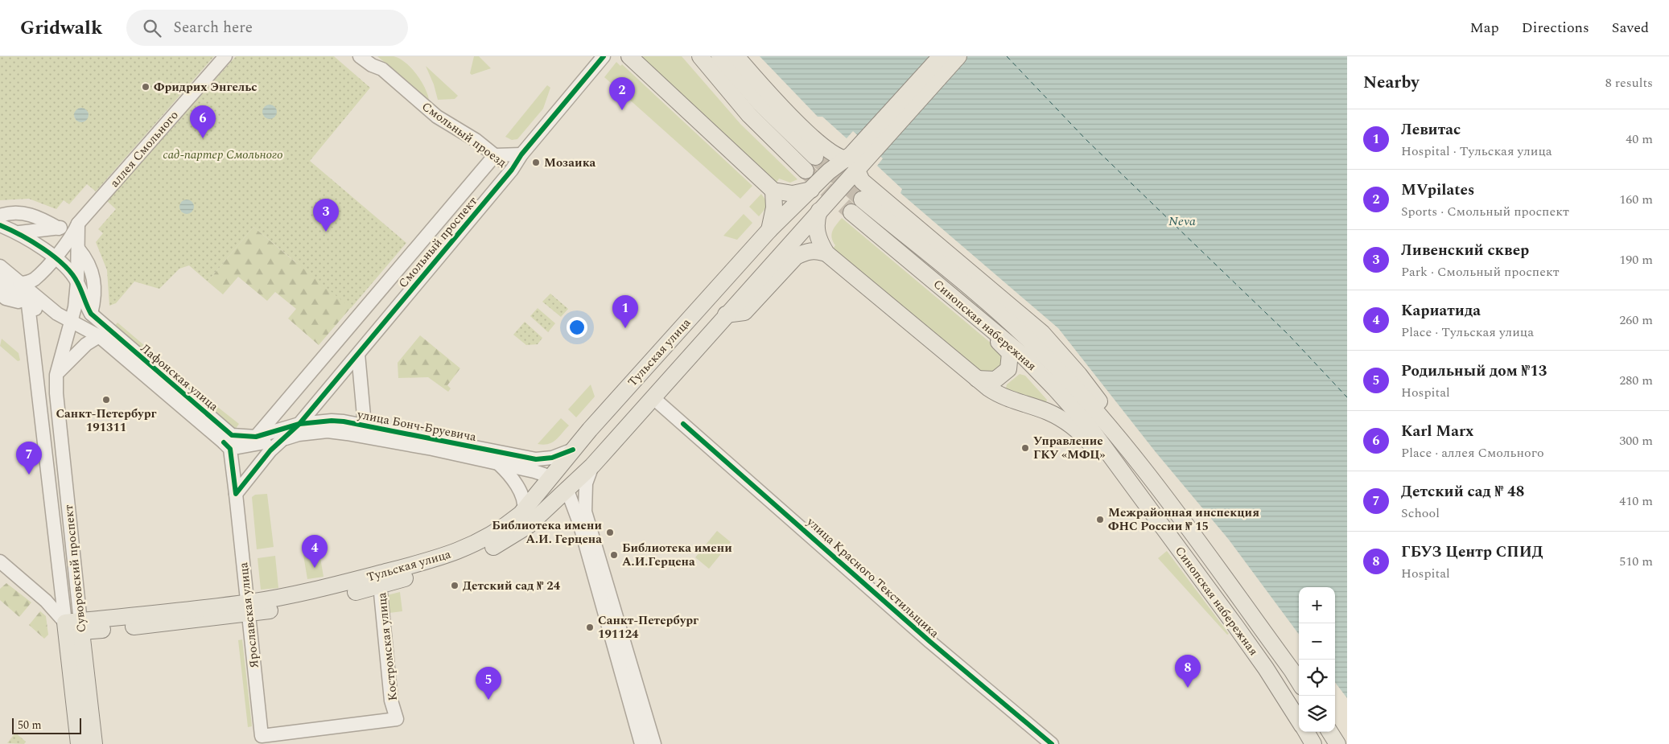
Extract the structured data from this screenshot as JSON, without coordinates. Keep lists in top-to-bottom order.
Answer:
{
  "streets": {
    "main road": [
      "Синопская набережная",
      "Тульская улица",
      "улица Бонч-Бруевича",
      "Суворовский проспект"
    ],
    "street": [
      "Смольный проезд",
      "аллея Смольного",
      "Смольный проспект",
      "Лафонская улица",
      "улица Красного Текстильщика",
      "Ярославская улица",
      "Костромская улица"
    ]
  },
  "crossings": [
    ["Смольный проезд", "Смольный проспект"],
    ["аллея Смольного", "Суворовский проспект"],
    ["Смольный проспект", "Лафонская улица"],
    ["Смольный проспект", "улица Бонч-Бруевича"],
    ["Тульская улица", "улица Бонч-Бруевича"],
    ["Тульская улица", "Суворовский проспект"],
    ["Тульская улица", "улица Красного Текстильщика"],
    ["Тульская улица", "Ярославская улица"],
    ["Тульская улица", "Костромская улица"],
    ["Лафонская улица", "улица Бонч-Бруевича"],
    ["Лафонская улица", "Суворовский проспект"],
    ["Лафонская улица", "Ярославская улица"],
    ["Ярославская улица", "Костромская улица"]
  ],
  "water": ["Neva"],
  "parks": ["сад-партер Смольного"],
  "places": [
    "Фридрих Энгельс",
    "Мозаика",
    "Санкт-Петербург 191311",
    "Управление ГКУ «МФЦ»",
    "Межрайонная инспекция ФНС России № 15",
    "Библиотека имени А.И. Герцена",
    "Библиотека имени А.И.Герцена",
    "Детский сад № 24",
    "Санкт-Петербург 191124"
  ],
  "scale_bar": "50 m",
  "page": {
    "header": "Gridwalk",
    "search": "Search here",
    "nav": ["Map", "Directions", "Saved"],
    "heading": ["Nearby", "8 results"],
    "pins": [
      "2",
      "6",
      "3",
      "1",
      "7",
      "4",
      "8",
      "5"
    ],
    "list": [
      {
        "mark": "1",
        "name": "Левитас",
        "note": "Hospital · Тульская улица",
        "value": "40 m"
      },
      {
        "mark": "2",
        "name": "MVpilates",
        "note": "Sports · Смольный проспект",
        "value": "160 m"
      },
      {
        "mark": "3",
        "name": "Ливенский сквер",
        "note": "Park · Смольный проспект",
        "value": "190 m"
      },
      {
        "mark": "4",
        "name": "Кариатида",
        "note": "Place · Тульская улица",
        "value": "260 m"
      },
      {
        "mark": "5",
        "name": "Родильный дом №13",
        "note": "Hospital",
        "value": "280 m"
      },
      {
        "mark": "6",
        "name": "Karl Marx",
        "note": "Place · аллея Смольного",
        "value": "300 m"
      },
      {
        "mark": "7",
        "name": "Детский сад № 48",
        "note": "School",
        "value": "410 m"
      },
      {
        "mark": "8",
        "name": "ГБУЗ Центр СПИД",
        "note": "Hospital",
        "value": "510 m"
      }
    ],
    "map_buttons": ["+", "−"],
    "scale": "50 m"
  }
}
